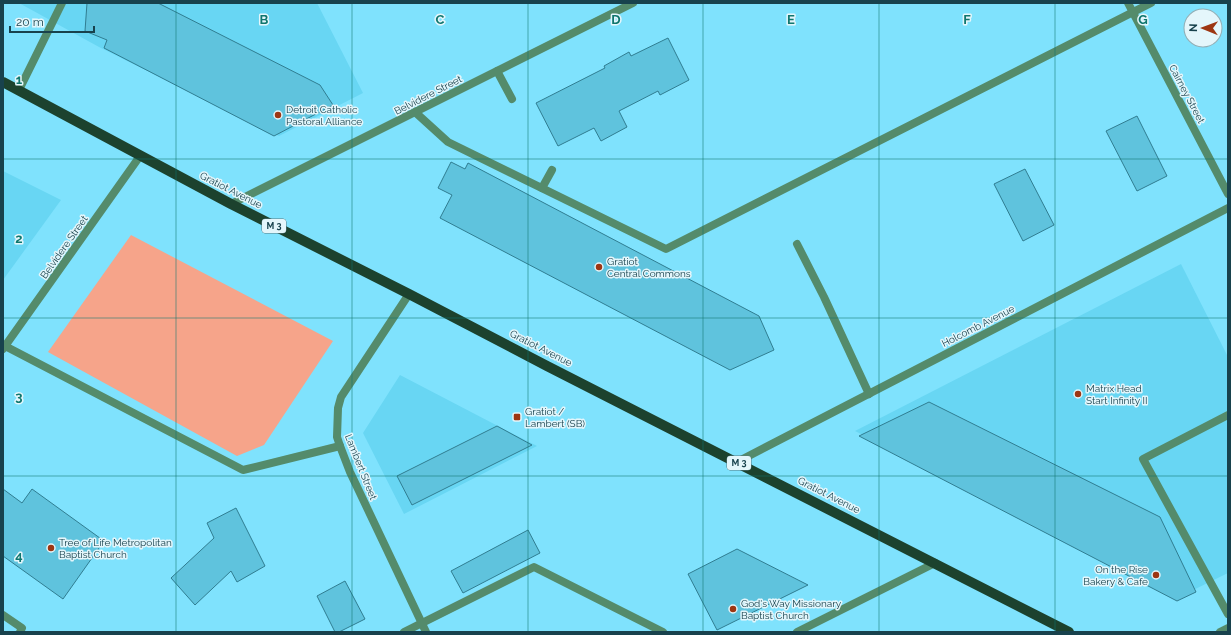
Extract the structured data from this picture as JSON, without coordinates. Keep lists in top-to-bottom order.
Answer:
{
  "streets": {
    "main road": ["Gratiot Avenue", "M 3"],
    "street": [
      "Cairney Street",
      "Belvidere Street",
      "Holcomb Avenue",
      "Lambert Street"
    ]
  },
  "crossings": [
    ["Belvidere Street", "Gratiot Avenue"],
    ["Gratiot Avenue", "Holcomb Avenue"],
    ["Gratiot Avenue", "Lambert Street"]
  ],
  "places": {
    "other": [
      "Detroit Catholic Pastoral Alliance",
      "Gratiot Central Commons",
      "Matrix Head Start Infinity II",
      "Tree of Life Metropolitan Baptist Church",
      "On the Rise Bakery & Cafe",
      "God's Way Missionary Baptist Church"
    ],
    "transit": ["Gratiot / Lambert (SB)"]
  },
  "scale_bar": "20 m",
  "north": "left",
  "grid": {
    "columns": [
      "B",
      "C",
      "D",
      "E",
      "F",
      "G"
    ],
    "rows": [
      "1",
      "2",
      "3",
      "4"
    ]
  }
}
